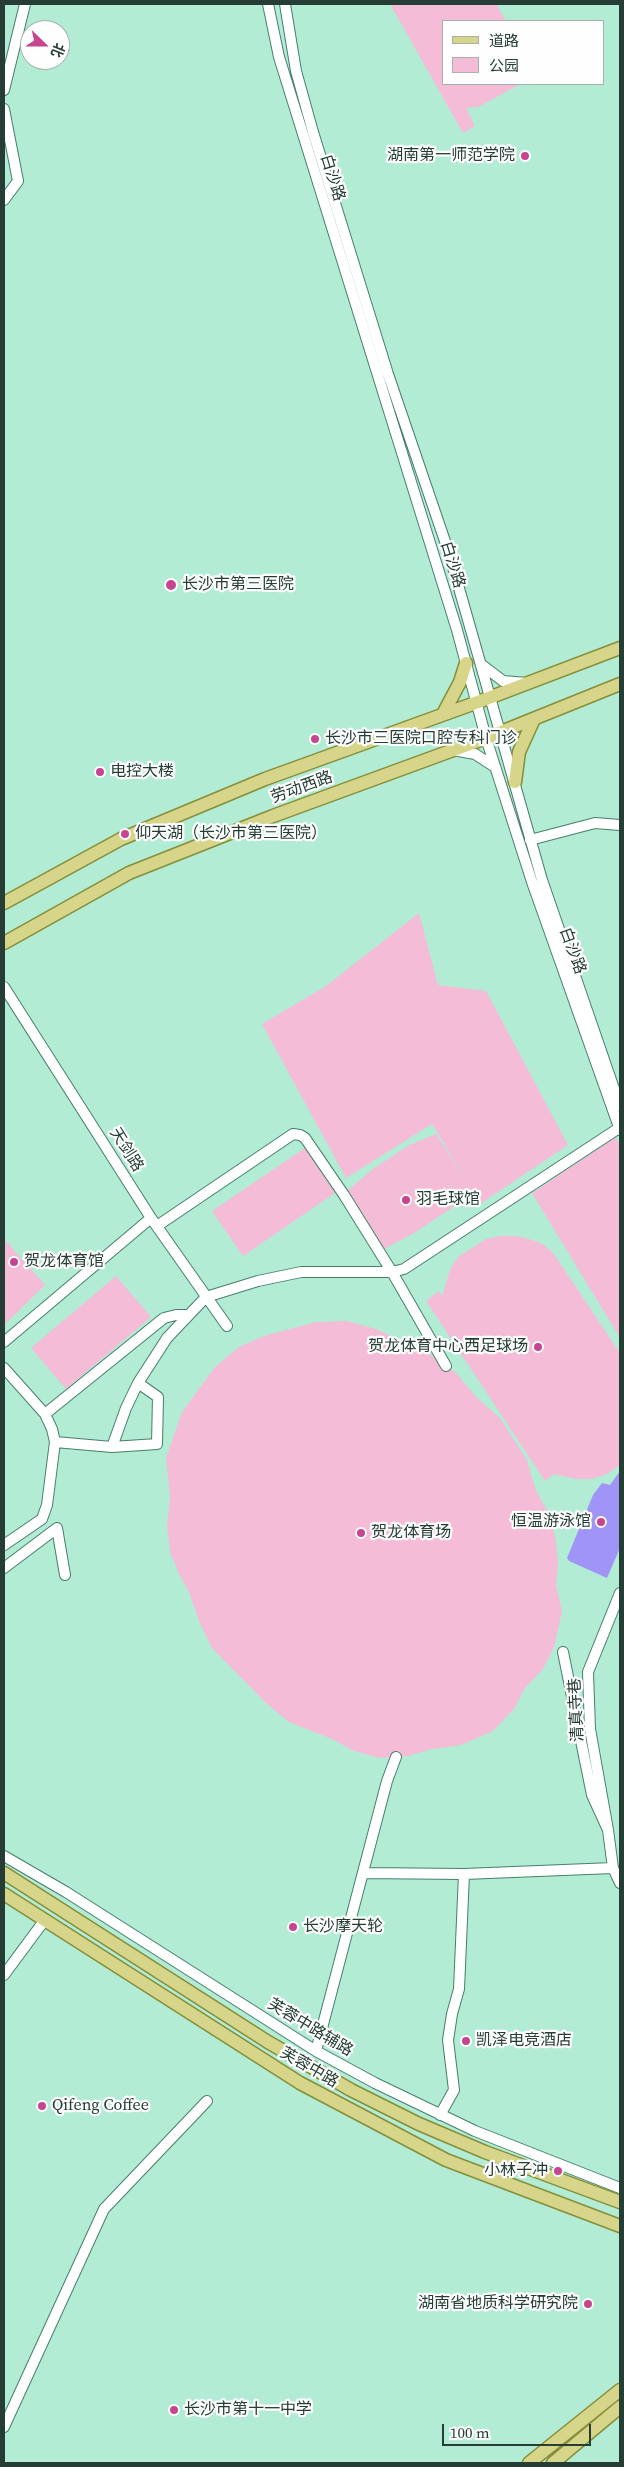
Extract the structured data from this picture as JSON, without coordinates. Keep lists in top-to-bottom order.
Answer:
{
  "streets": {
    "main road": ["劳动西路", "芙蓉中路"],
    "street": [
      "白沙路",
      "天剑路",
      "清真寺巷",
      "芙蓉中路辅路"
    ]
  },
  "crossings": [
    ["白沙路", "劳动西路"]
  ],
  "places": [
    "湖南第一师范学院",
    "长沙市第三医院",
    "长沙市三医院口腔专科门诊",
    "电控大楼",
    "仰天湖（长沙市第三医院）",
    "羽毛球馆",
    "贺龙体育馆",
    "贺龙体育中心西足球场",
    "恒温游泳馆",
    "贺龙体育场",
    "长沙摩天轮",
    "凯泽电竞酒店",
    "Qifeng Coffee",
    "小林子冲",
    "湖南省地质科学研究院",
    "长沙市第十一中学"
  ],
  "legend": ["道路", "公园"],
  "scale_bar": "100 m",
  "north": "right"
}
